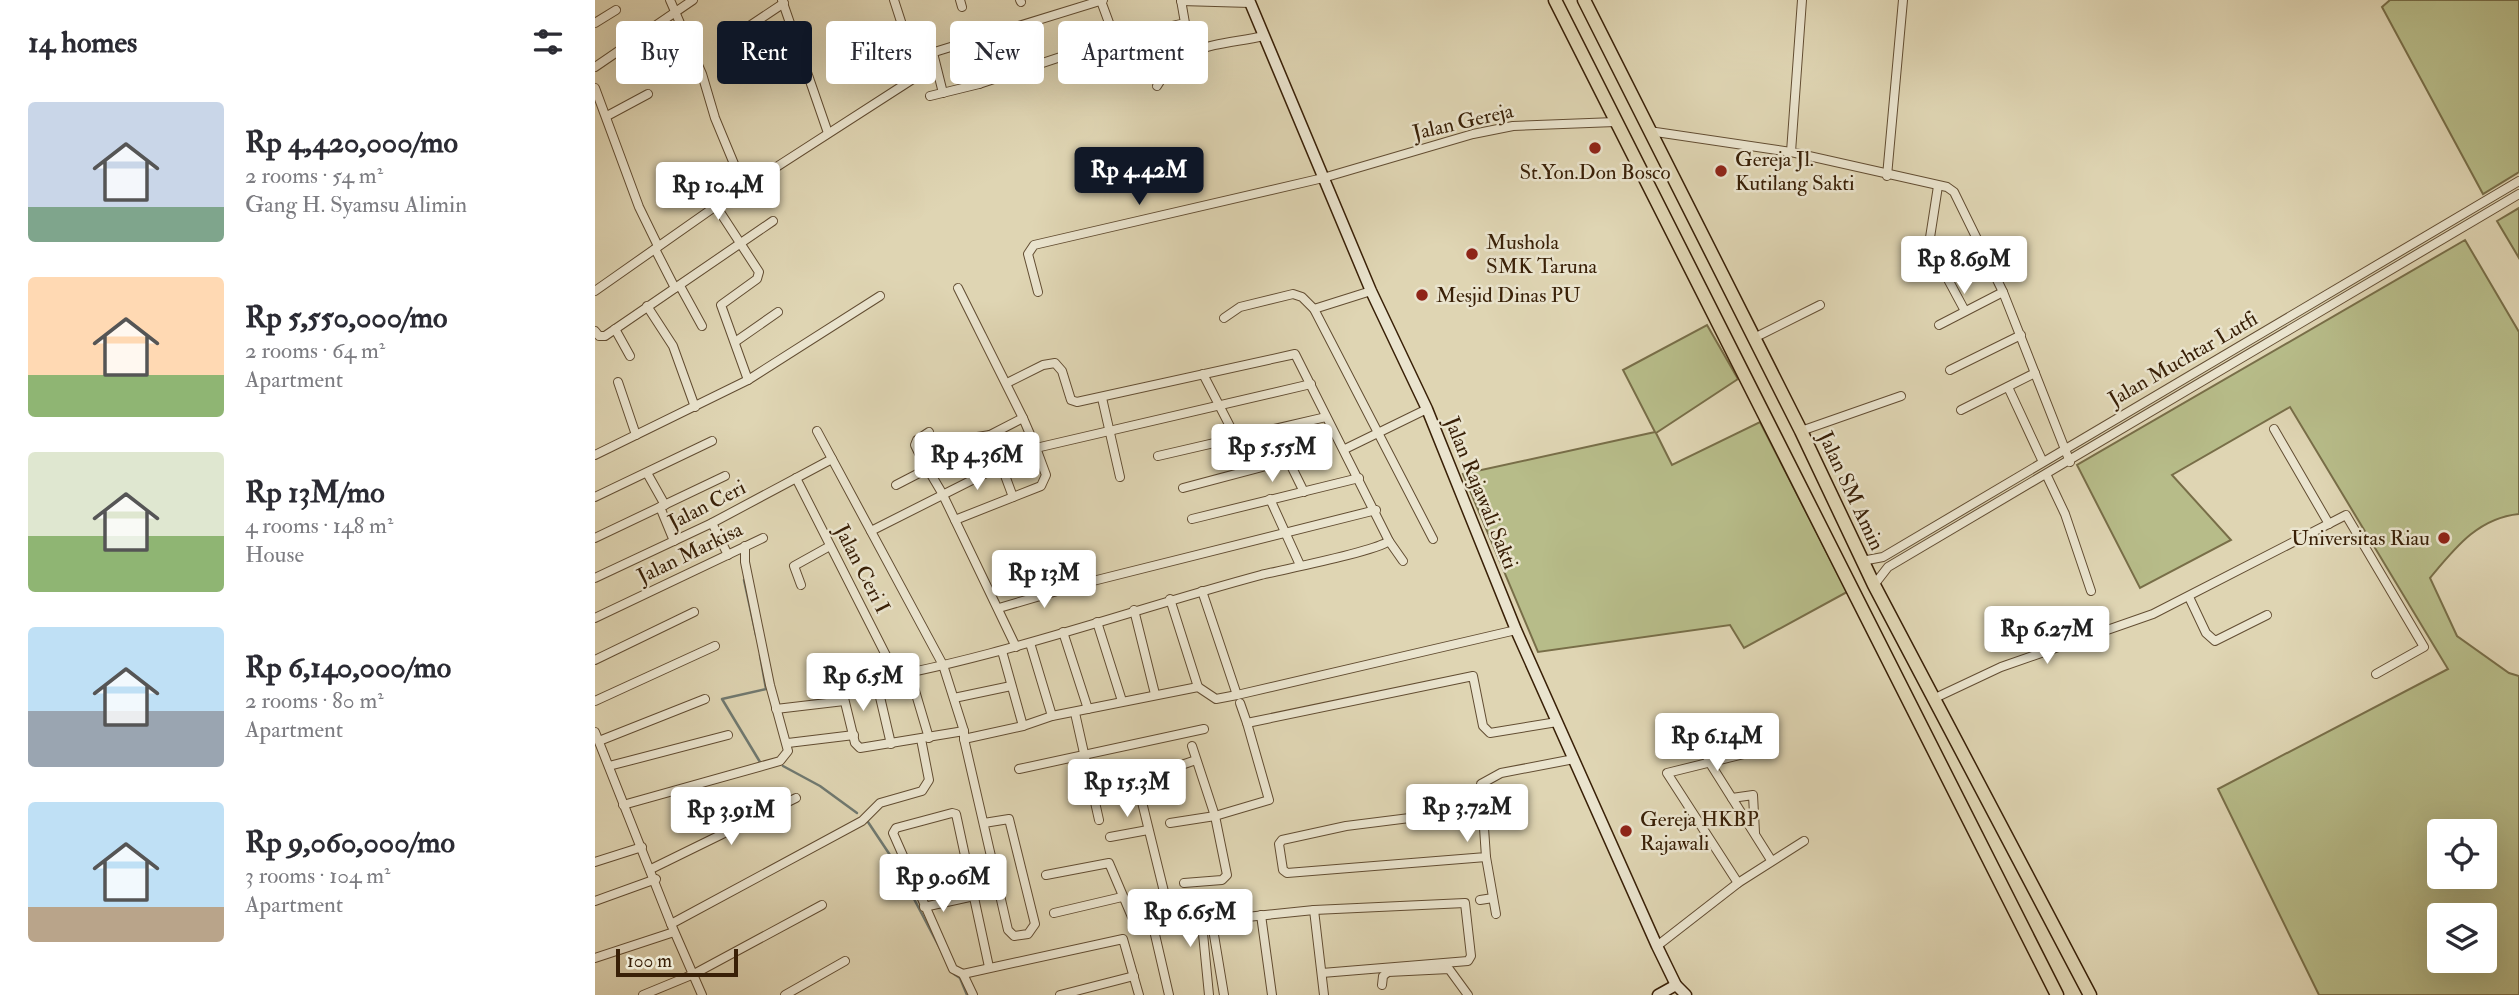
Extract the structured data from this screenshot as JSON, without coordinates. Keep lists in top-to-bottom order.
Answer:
{
  "streets": {
    "main road": ["Jalan SM Amin"],
    "street": [
      "Jalan Gereja",
      "Jalan Muchtar Lutfi",
      "Jalan Rajawali Sakti",
      "Jalan Ceri",
      "Jalan Markisa",
      "Jalan Ceri I"
    ]
  },
  "crossings": [
    ["Jalan Gereja", "Jalan SM Amin"],
    ["Jalan Gereja", "Jalan Rajawali Sakti"],
    ["Jalan Muchtar Lutfi", "Jalan SM Amin"],
    ["Jalan Ceri", "Jalan Ceri I"]
  ],
  "places": [
    "St.Yon.Don Bosco",
    "Gereja Jl. Kutilang Sakti",
    "Mushola SMK Taruna",
    "Mesjid Dinas PU",
    "Universitas Riau",
    "Gereja HKBP Rajawali"
  ],
  "scale_bar": "100 m",
  "page": {
    "heading": "14 homes",
    "chip": [
      "Buy",
      "Rent",
      "Filters",
      "New",
      "Apartment"
    ],
    "list": [
      {
        "name": "Rp 4,420,000/mo",
        "note": "2 rooms · 54 m² · Gang H. Syamsu Alimin"
      },
      {
        "name": "Rp 5,550,000/mo",
        "note": "2 rooms · 64 m² · Apartment"
      },
      {
        "name": "Rp 13M/mo",
        "note": "4 rooms · 148 m² · House"
      },
      {
        "name": "Rp 6,140,000/mo",
        "note": "2 rooms · 80 m² · Apartment"
      },
      {
        "name": "Rp 9,060,000/mo",
        "note": "3 rooms · 104 m² · Apartment"
      }
    ],
    "price": [
      "Rp 4.42M",
      "Rp 10.4M",
      "Rp 8.69M",
      "Rp 5.55M",
      "Rp 4.36M",
      "Rp 13M",
      "Rp 6.27M",
      "Rp 6.5M",
      "Rp 6.14M",
      "Rp 15.3M",
      "Rp 3.72M",
      "Rp 3.91M",
      "Rp 9.06M",
      "Rp 6.65M"
    ],
    "scale": "100 m"
  }
}
